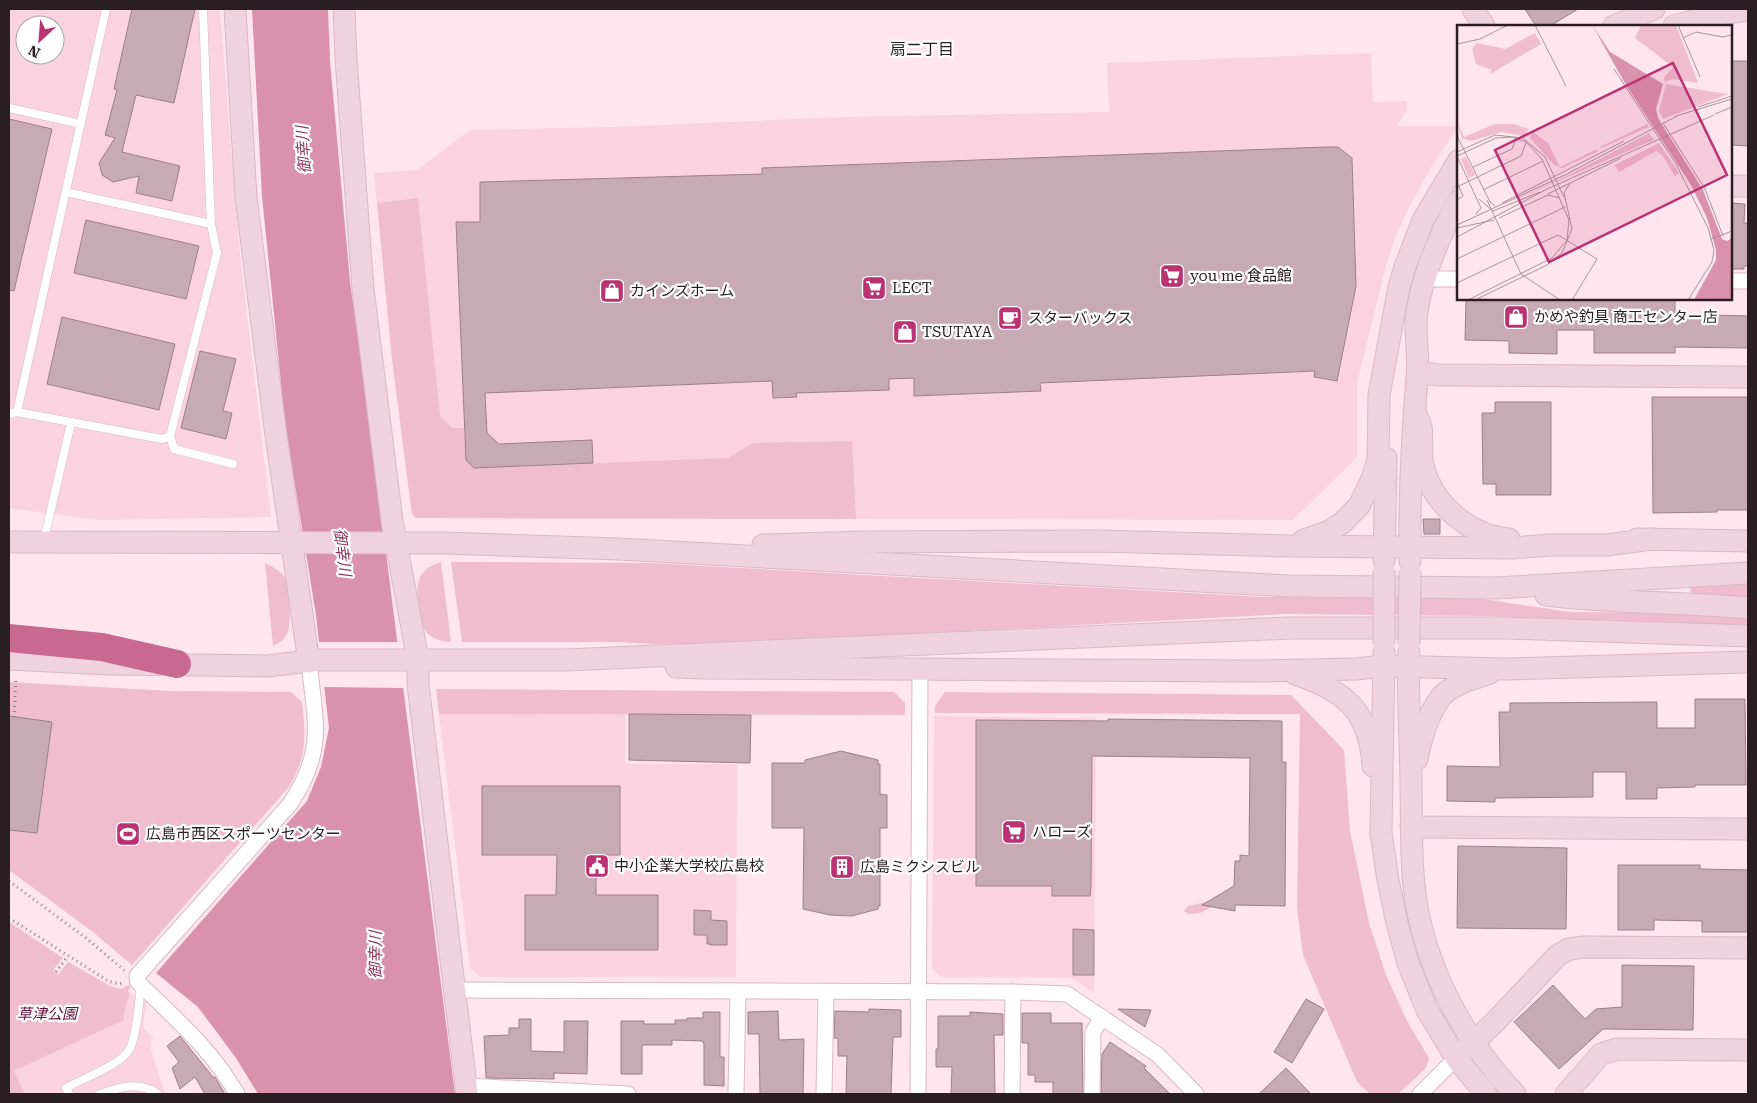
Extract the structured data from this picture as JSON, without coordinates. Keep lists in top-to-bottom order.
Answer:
{
  "districts": ["扇二丁目"],
  "water": ["御幸川"],
  "parks": ["草津公園"],
  "places": {
    "supermarket": ["you me 食品館", "LECT", "ハローズ"],
    "shop": ["カインズホーム", "かめや釣具 商工センター店", "TSUTAYA"],
    "cafe": ["スターバックス"],
    "sports": ["広島市西区スポーツセンター"],
    "public building": ["中小企業大学校広島校"],
    "building": ["広島ミクシスビル"]
  },
  "north": "bottom left"
}
